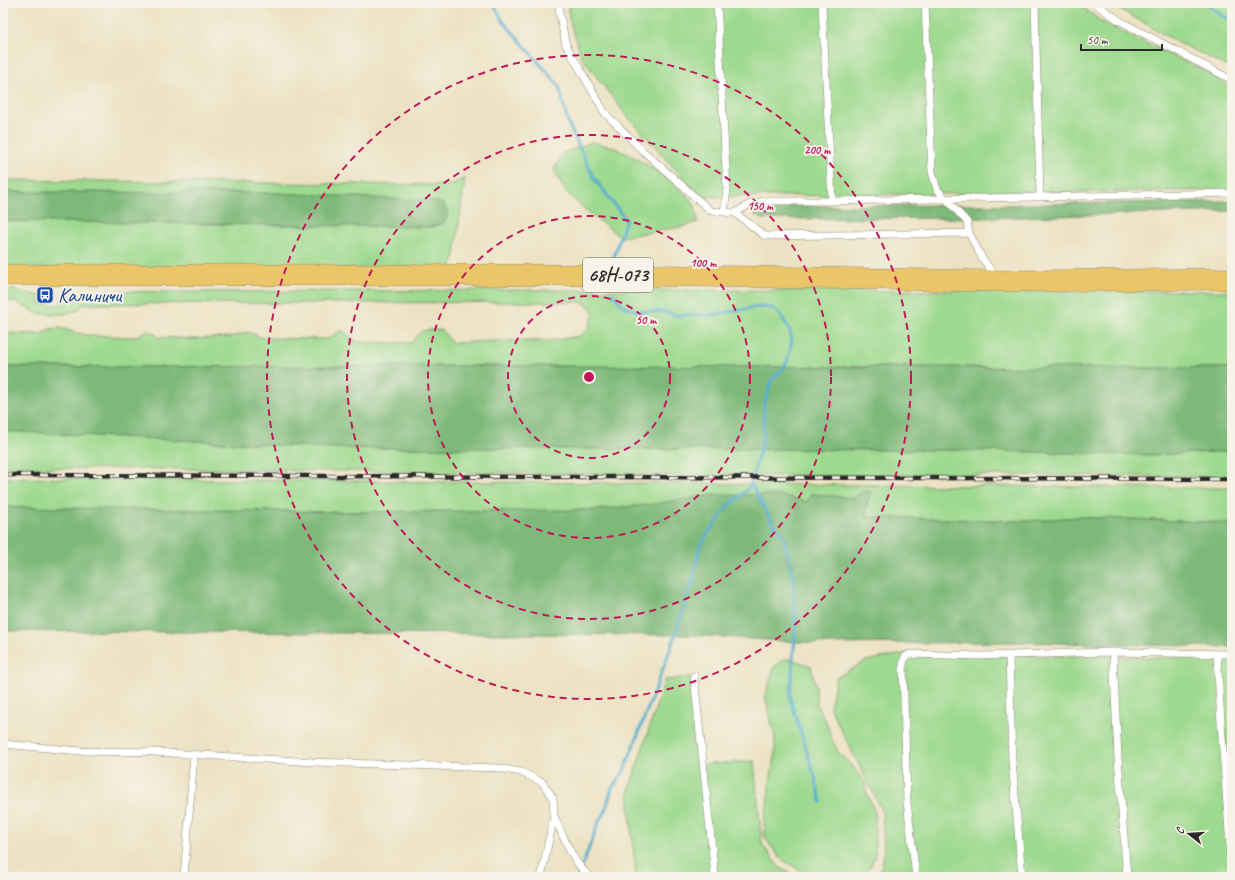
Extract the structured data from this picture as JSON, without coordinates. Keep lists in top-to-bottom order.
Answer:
{
  "streets": {
    "main road": ["68Н-073"]
  },
  "places": {
    "bus stop": ["Калиничи"]
  },
  "scale_bar": "50 m",
  "north": "left",
  "rings": [
    "200 m",
    "150 m",
    "100 m",
    "50 m"
  ]
}
